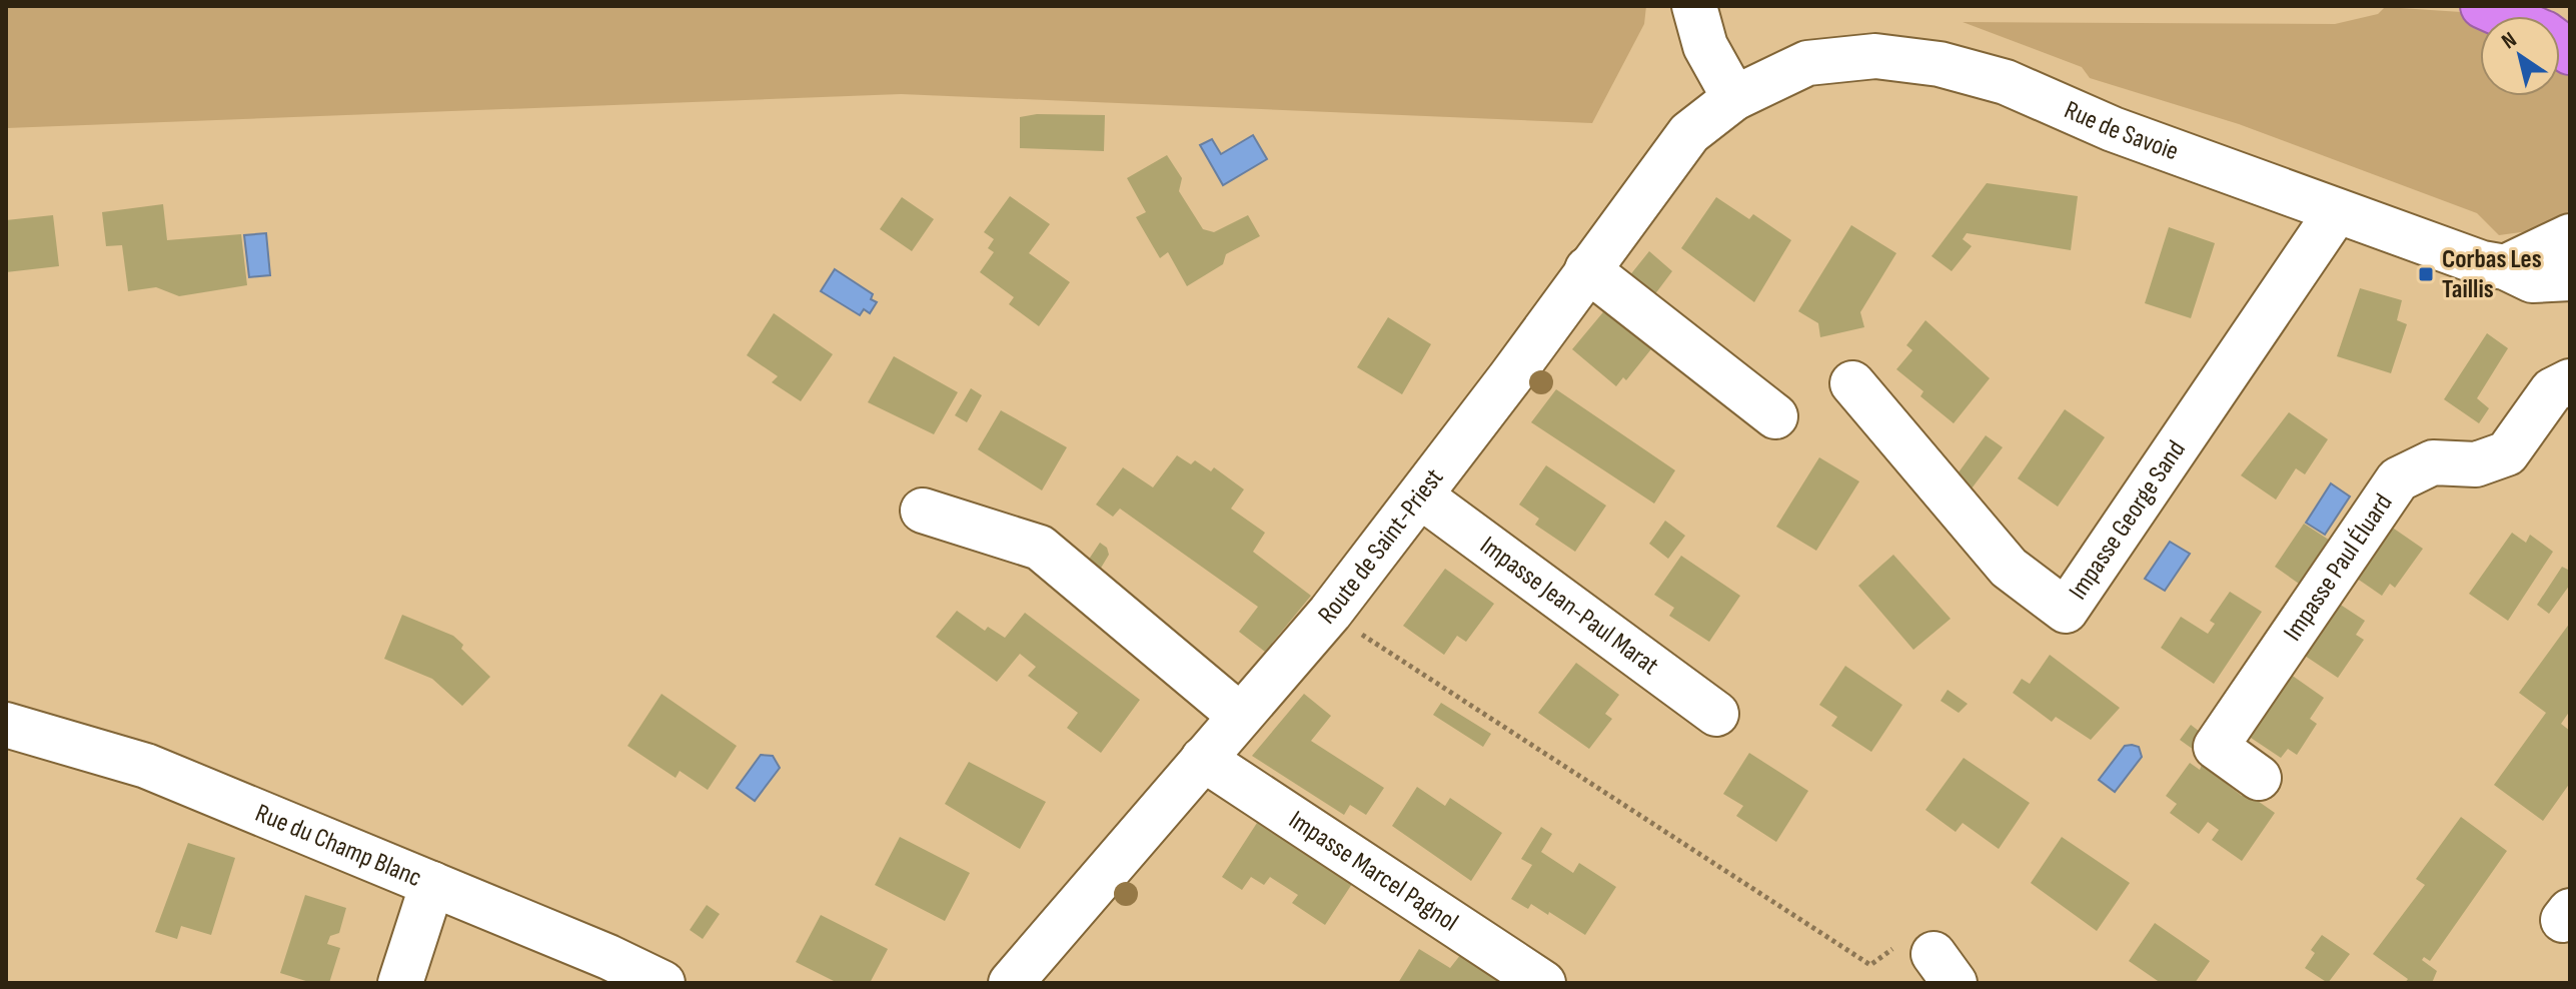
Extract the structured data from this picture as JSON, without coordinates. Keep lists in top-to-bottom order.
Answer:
{
  "streets": {
    "street": [
      "Rue de Savoie",
      "Impasse George Sand",
      "Route de Saint-Priest",
      "Impasse Paul Éluard",
      "Impasse Jean-Paul Marat",
      "Rue du Champ Blanc",
      "Impasse Marcel Pagnol"
    ]
  },
  "crossings": [
    ["Rue de Savoie", "Impasse George Sand"],
    ["Rue de Savoie", "Route de Saint-Priest"],
    ["Route de Saint-Priest", "Impasse Jean-Paul Marat"],
    ["Route de Saint-Priest", "Impasse Marcel Pagnol"]
  ],
  "places": {
    "transit": ["Corbas Les Taillis"]
  },
  "north": "top left"
}
